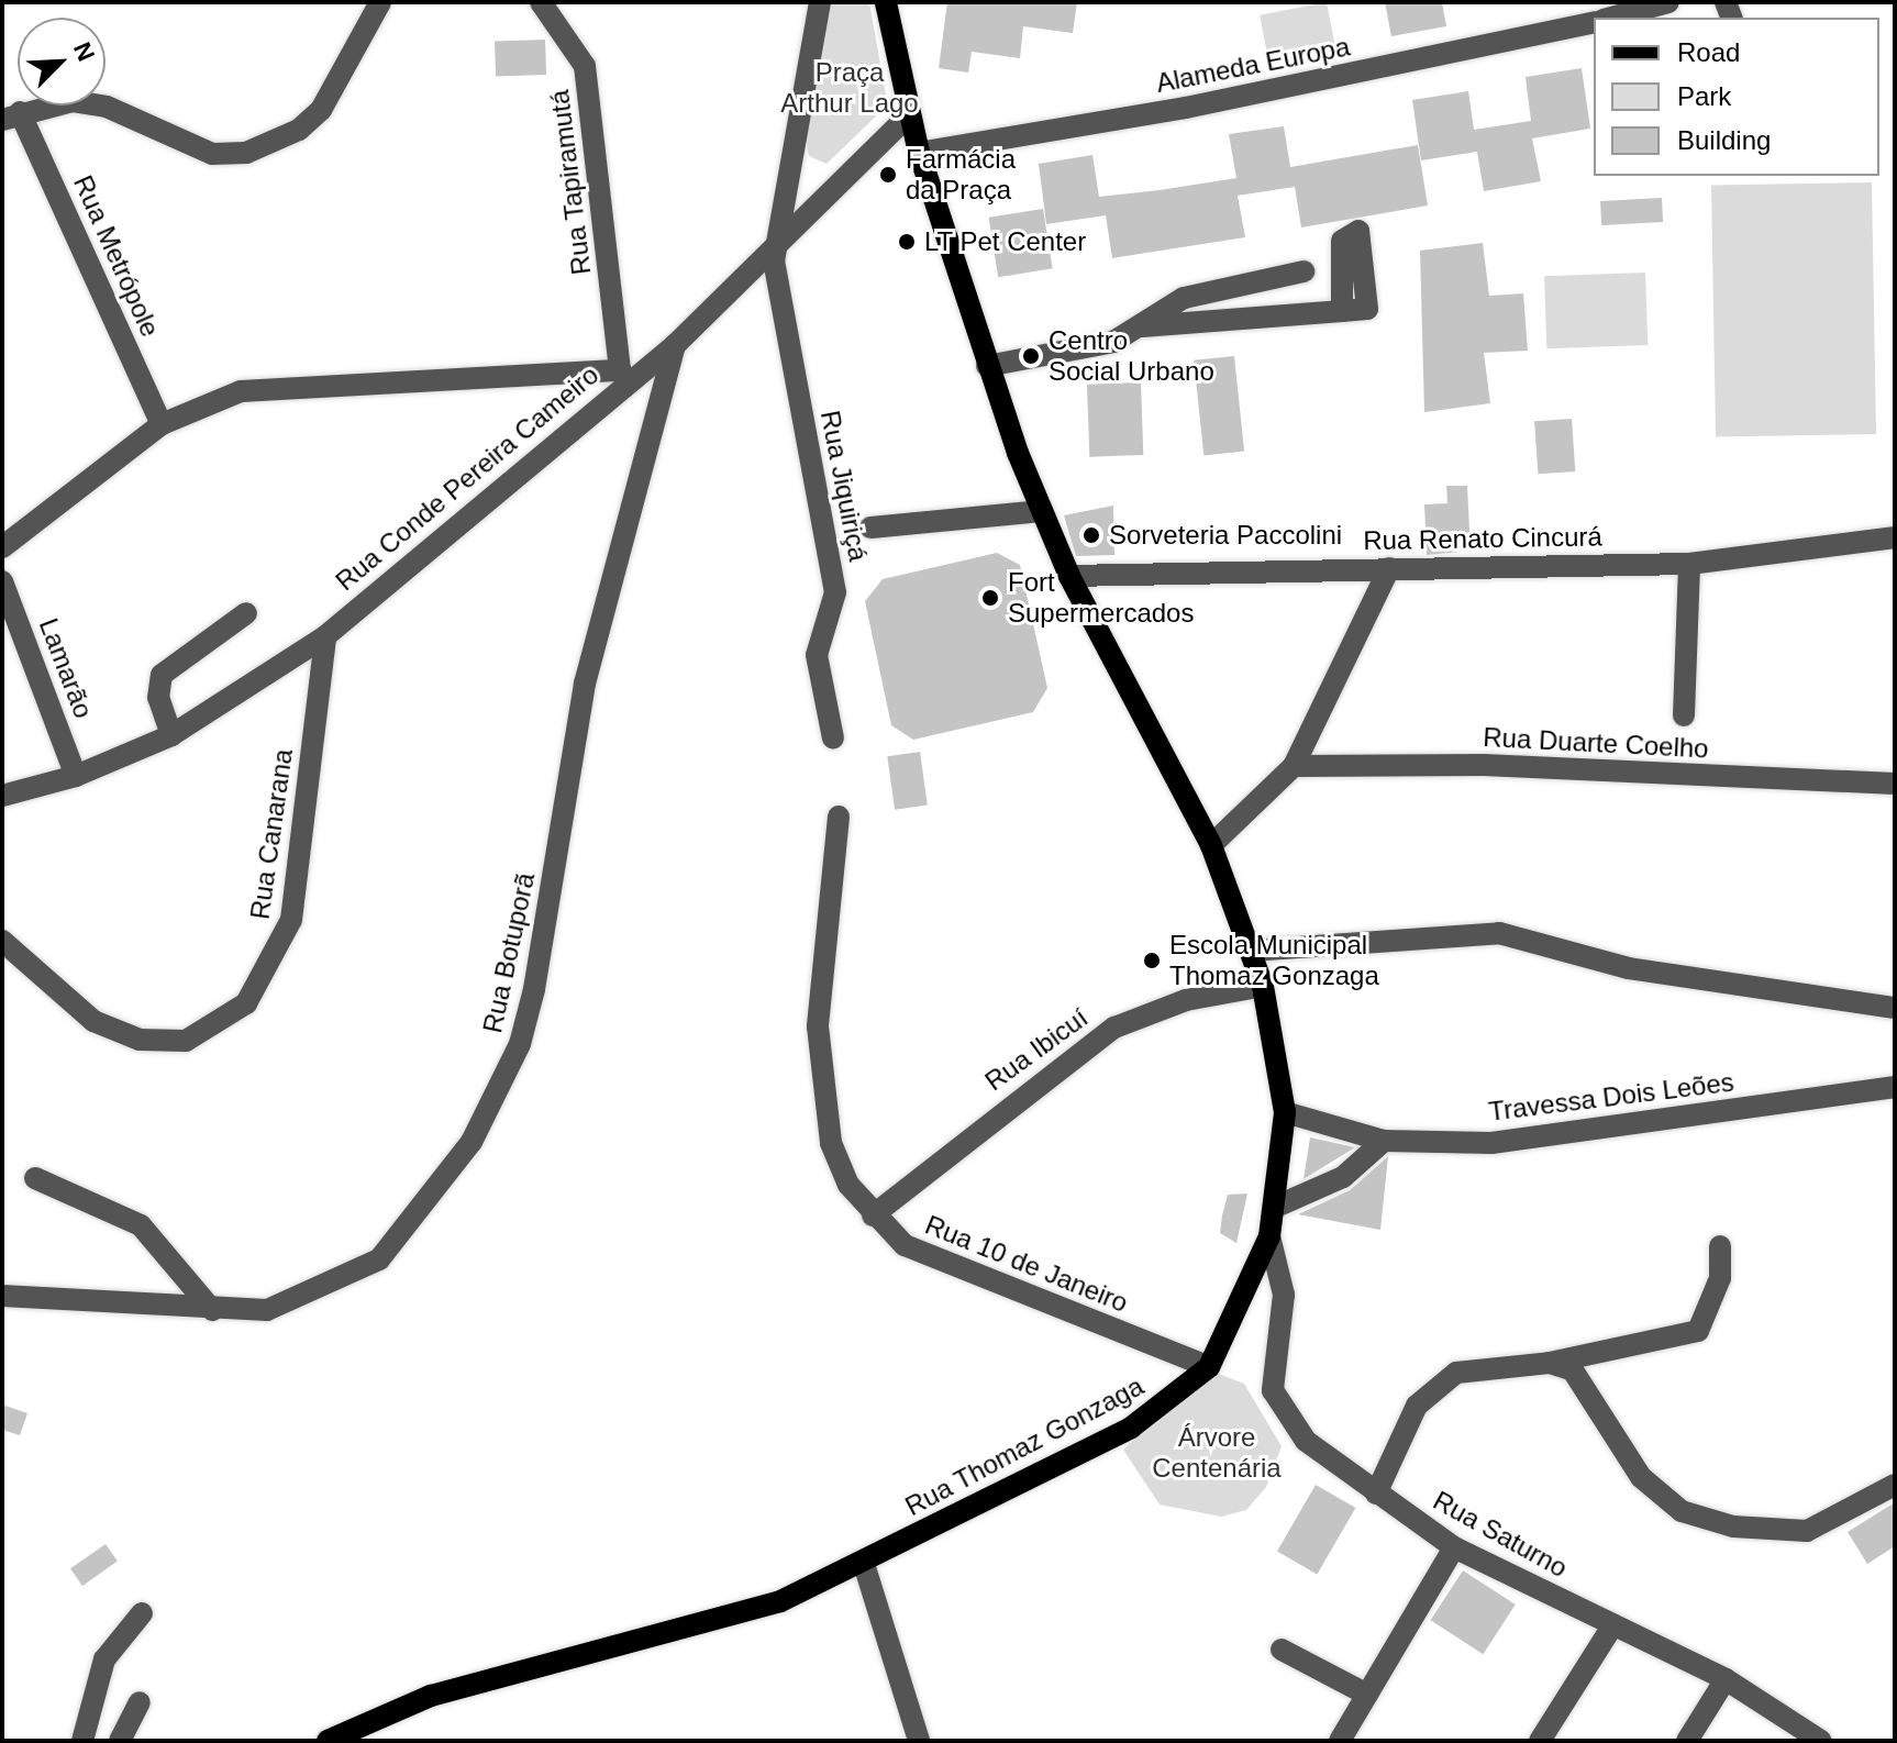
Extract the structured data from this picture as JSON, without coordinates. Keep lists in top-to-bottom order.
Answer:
{
  "streets": {
    "main road": ["Rua Thomaz Gonzaga"],
    "street": [
      "Alameda Europa",
      "Rua Tapiramutá",
      "Rua Metrópole",
      "Rua Conde Pereira Cameiro",
      "Rua Jiquiriçá",
      "Rua Renato Cincurá",
      "Lamarão",
      "Rua Duarte Coelho",
      "Rua Canarana",
      "Rua Botuporã",
      "Rua Ibicuí",
      "Travessa Dois Leões",
      "Rua 10 de Janeiro",
      "Rua Saturno"
    ]
  },
  "crossings": [
    ["Alameda Europa", "Rua Thomaz Gonzaga"],
    ["Rua Tapiramutá", "Rua Conde Pereira Cameiro"],
    ["Rua Conde Pereira Cameiro", "Rua Jiquiriçá"],
    ["Rua Conde Pereira Cameiro", "Lamarão"],
    ["Rua Conde Pereira Cameiro", "Rua Canarana"],
    ["Rua Conde Pereira Cameiro", "Rua Botuporã"],
    ["Rua Conde Pereira Cameiro", "Rua Thomaz Gonzaga"],
    ["Rua Renato Cincurá", "Rua Thomaz Gonzaga"],
    ["Rua Ibicuí", "Rua 10 de Janeiro"],
    ["Rua Ibicuí", "Rua Thomaz Gonzaga"],
    ["Travessa Dois Leões", "Rua Thomaz Gonzaga"],
    ["Rua 10 de Janeiro", "Rua Thomaz Gonzaga"],
    ["Rua Thomaz Gonzaga", "Rua Saturno"]
  ],
  "parks": ["Praça Arthur Lago", "Árvore Centenária"],
  "places": [
    "Farmácia da Praça",
    "LT Pet Center",
    "Centro Social Urbano",
    "Sorveteria Paccolini",
    "Fort Supermercados",
    "Escola Municipal Thomaz Gonzaga"
  ],
  "legend": ["Road", "Park", "Building"],
  "north": "top right"
}
